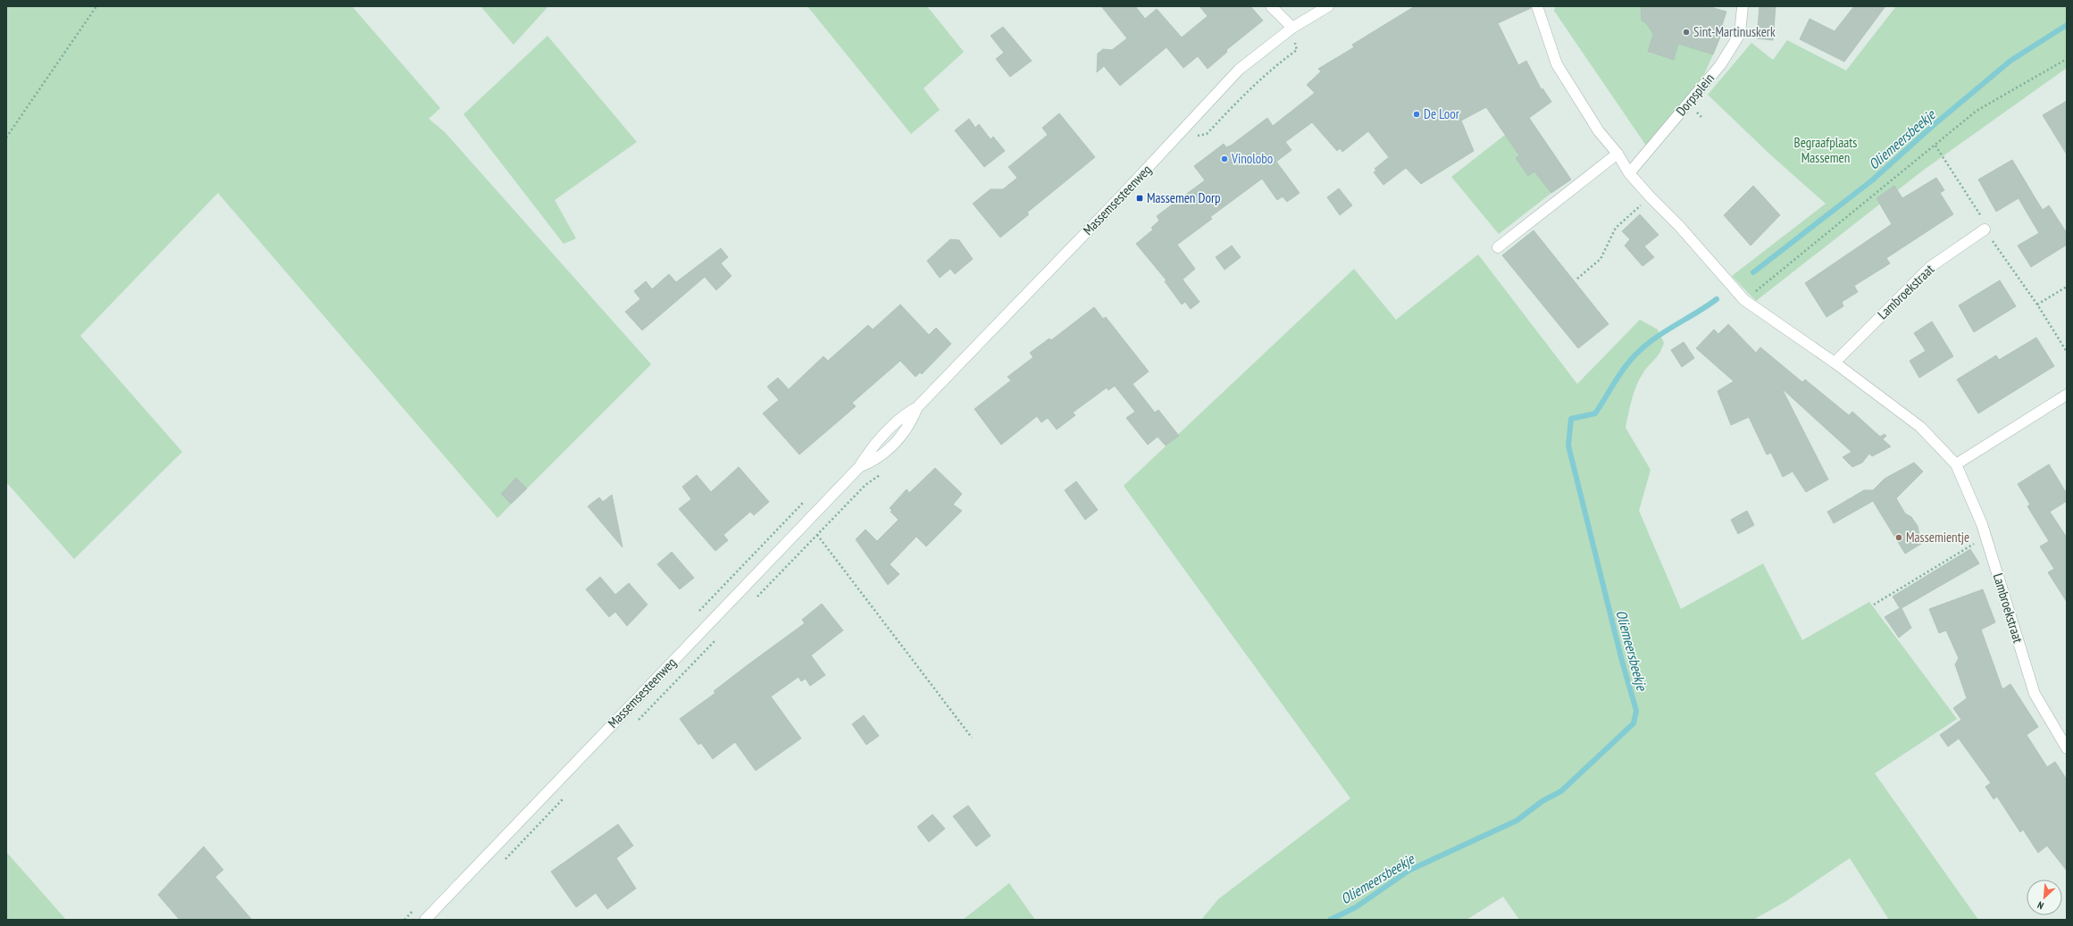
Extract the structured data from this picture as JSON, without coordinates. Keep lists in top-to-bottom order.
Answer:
{
  "streets": {
    "street": ["Dorpsplein", "Massemsesteenweg", "Lambroekstraat"]
  },
  "water": ["Oliemeersbeekje"],
  "parks": ["Begraafplaats Massemen"],
  "places": {
    "other": [
      "Sint-Martinuskerk",
      "De Loor",
      "Vinolobo",
      "Massemientje"
    ],
    "transit": ["Massemen Dorp"]
  },
  "north": "bottom left"
}
